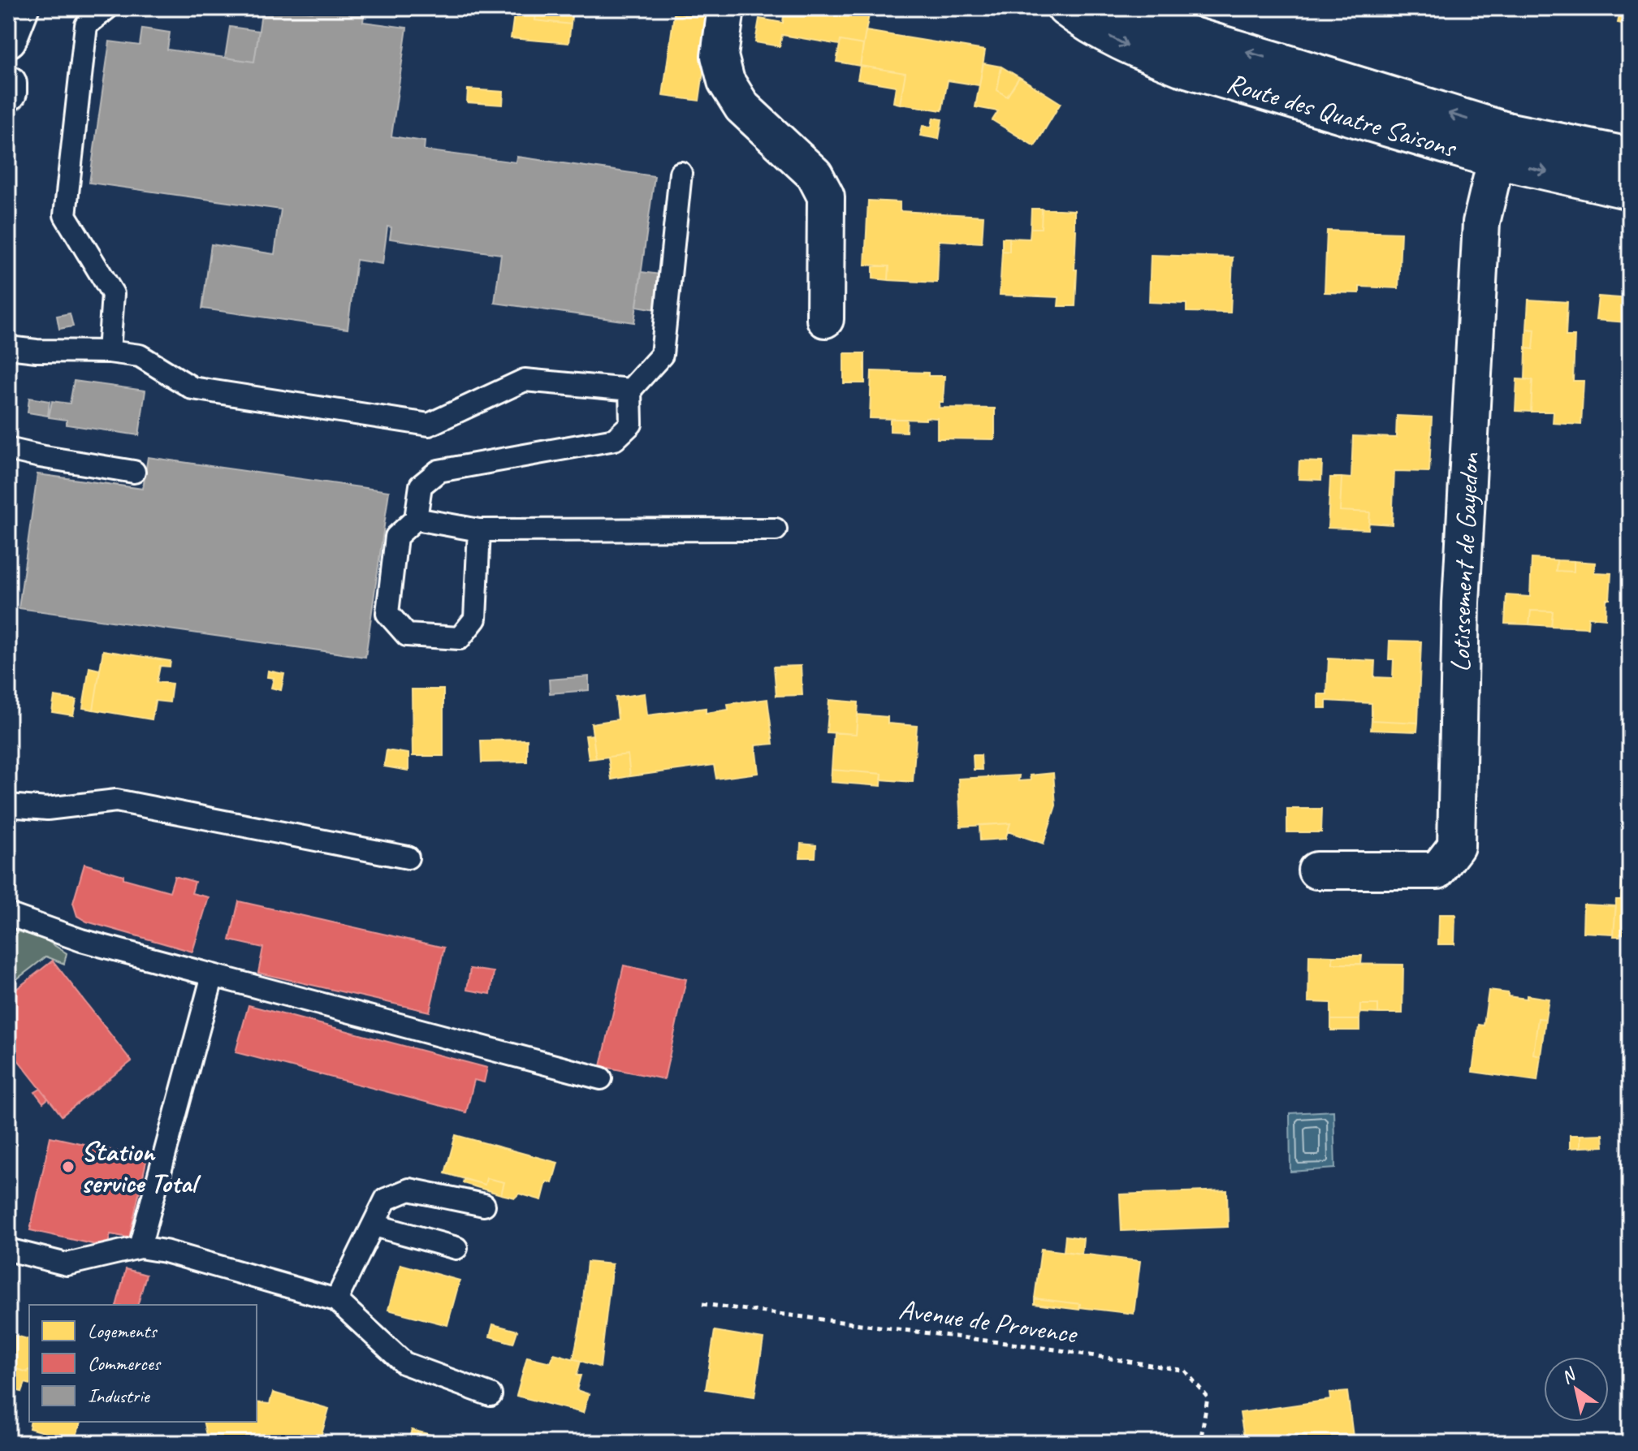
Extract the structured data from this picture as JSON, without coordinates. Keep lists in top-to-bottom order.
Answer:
{
  "streets": {
    "street": ["Route des Quatre Saisons", "Lotissement de Gayedon"],
    "path": ["Avenue de Provence"]
  },
  "crossings": [
    ["Route des Quatre Saisons", "Lotissement de Gayedon"]
  ],
  "places": ["Station service Total"],
  "legend": ["Logements", "Commerces", "Industrie"],
  "north": "top left"
}
